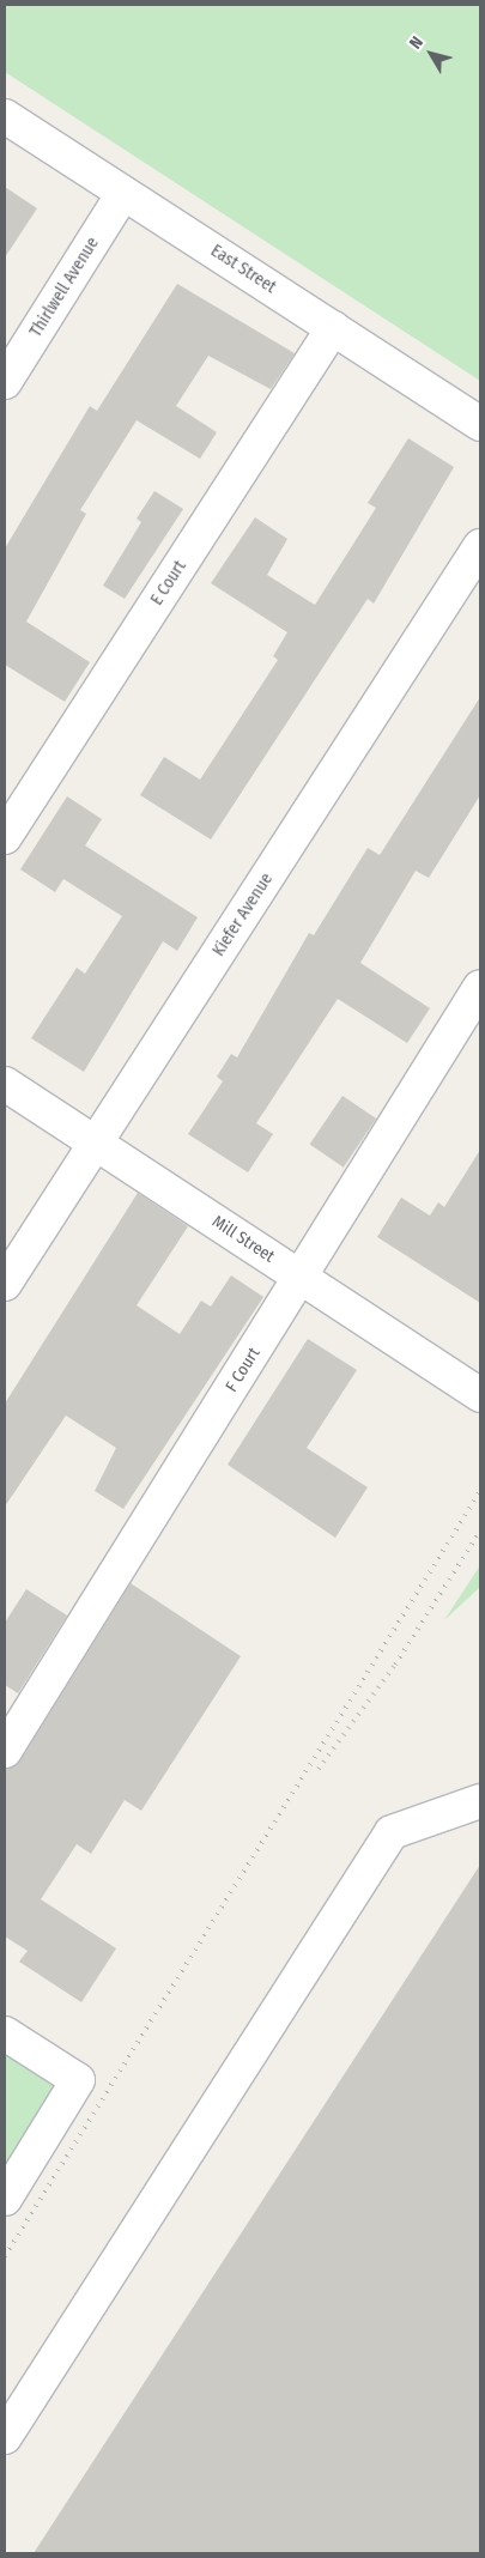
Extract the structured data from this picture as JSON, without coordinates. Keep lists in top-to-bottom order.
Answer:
{
  "streets": {
    "street": [
      "East Street",
      "Thirlwell Avenue",
      "E Court",
      "Kiefer Avenue",
      "Mill Street",
      "F Court"
    ]
  },
  "crossings": [
    ["East Street", "Thirlwell Avenue"],
    ["East Street", "E Court"],
    ["Kiefer Avenue", "Mill Street"],
    ["Mill Street", "F Court"]
  ],
  "north": "top left"
}
